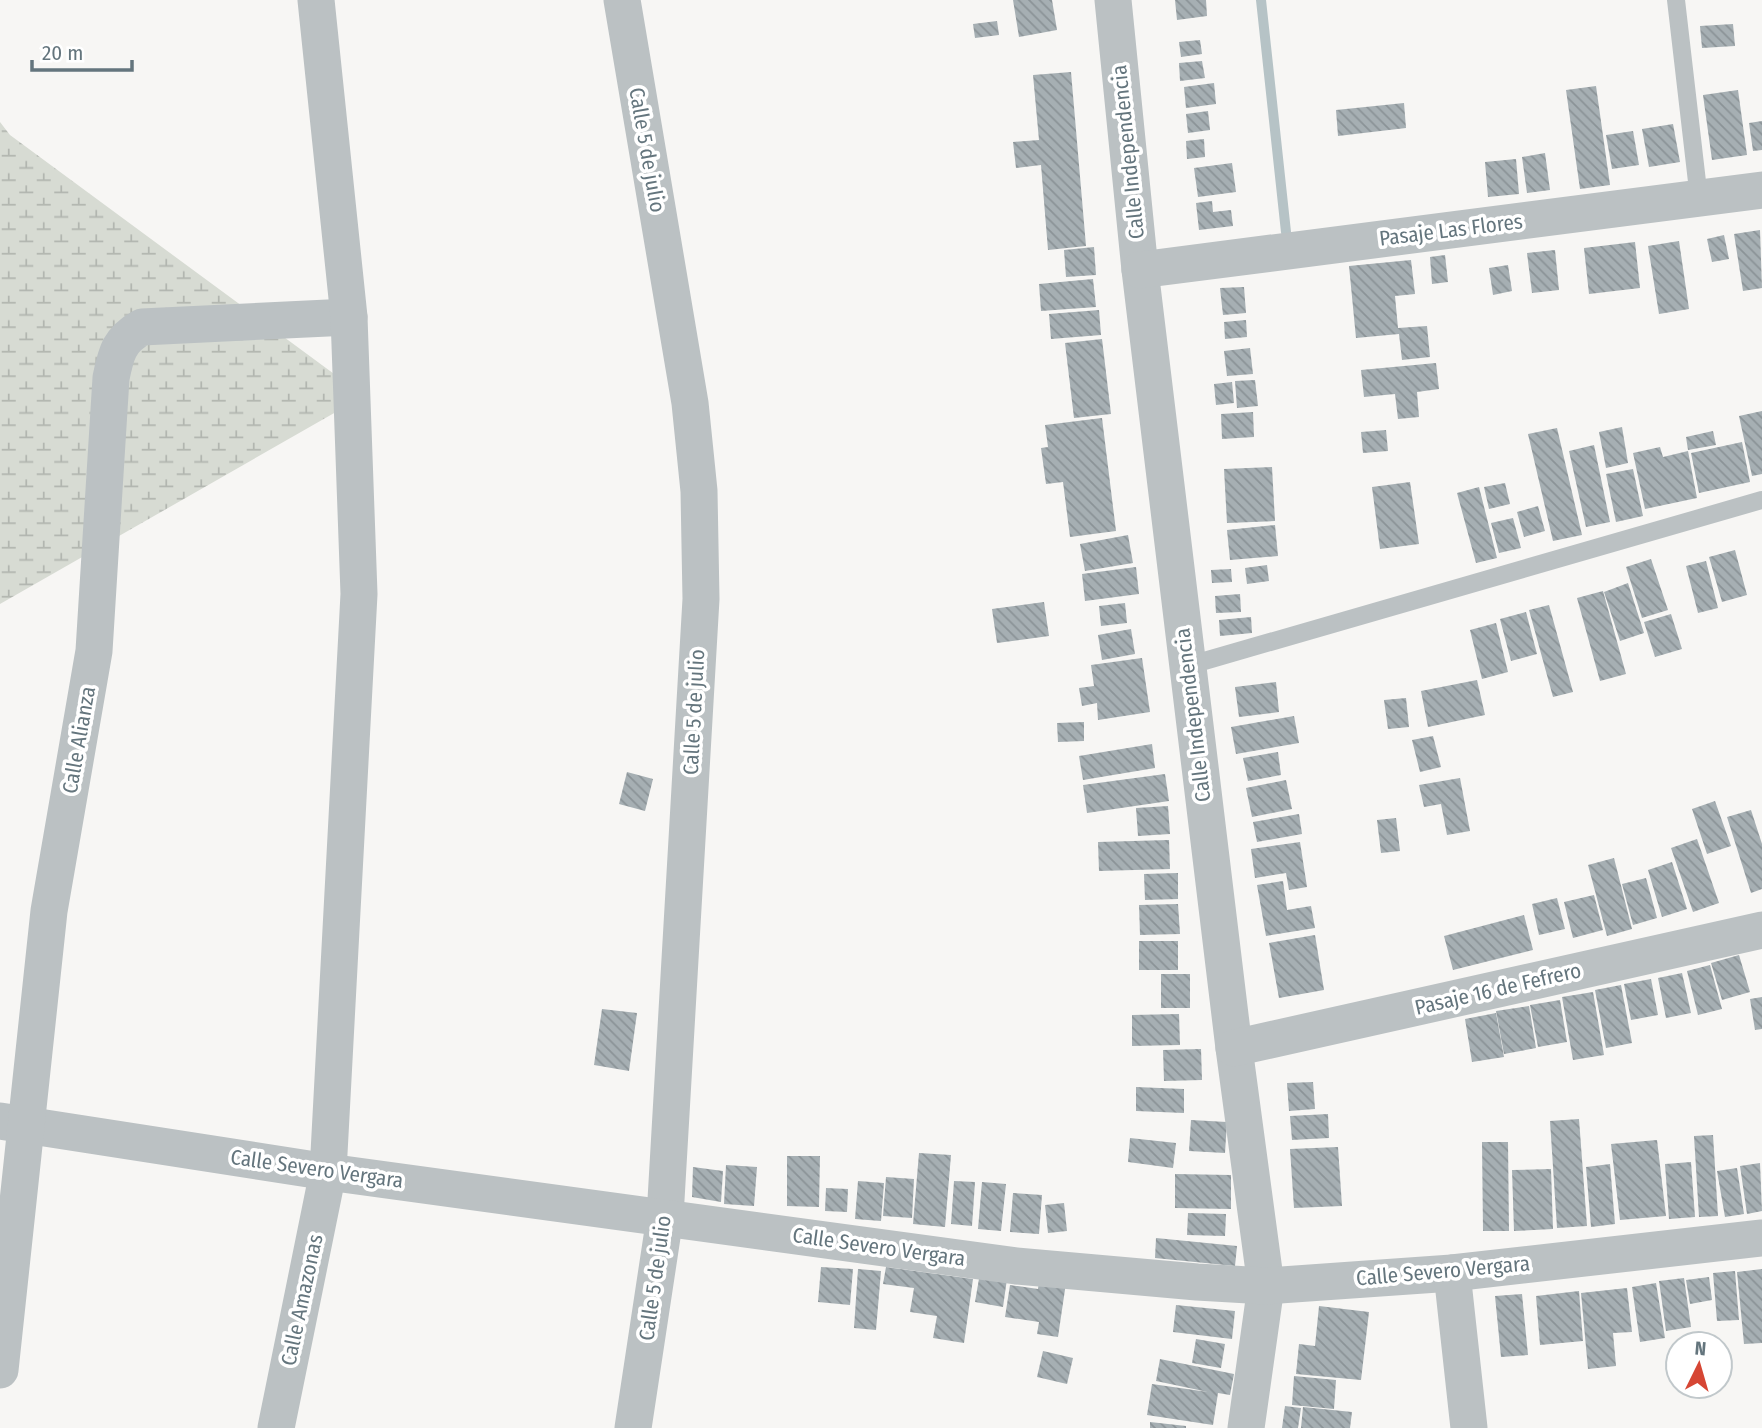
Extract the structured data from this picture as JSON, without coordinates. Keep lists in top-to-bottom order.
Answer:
{
  "streets": {
    "street": [
      "Calle 5 de julio",
      "Calle Independencia",
      "Pasaje Las Flores",
      "Calle Alianza",
      "Pasaje 16 de Fefrero",
      "Calle Severo Vergara",
      "Calle Amazonas"
    ]
  },
  "crossings": [
    ["Calle 5 de julio", "Calle Severo Vergara"],
    ["Calle Independencia", "Pasaje Las Flores"],
    ["Calle Independencia", "Pasaje 16 de Fefrero"],
    ["Calle Independencia", "Calle Severo Vergara"],
    ["Calle Alianza", "Calle Severo Vergara"],
    ["Calle Alianza", "Calle Amazonas"],
    ["Calle Severo Vergara", "Calle Amazonas"]
  ],
  "scale_bar": "20 m",
  "north": "top"
}
